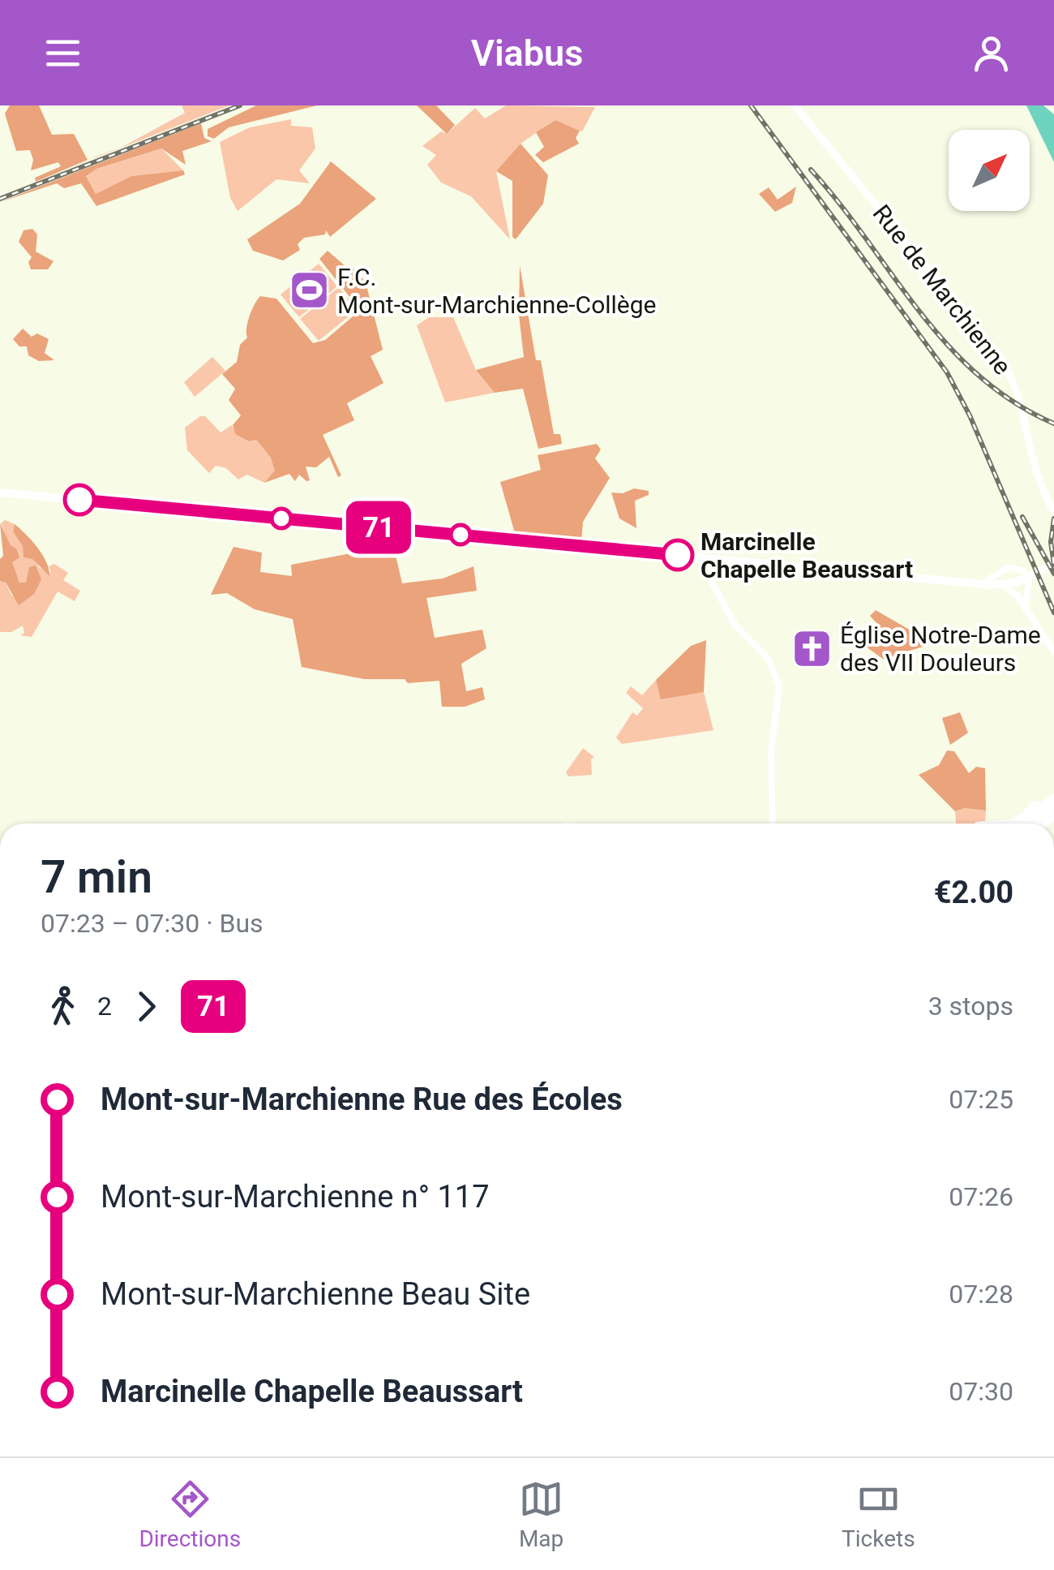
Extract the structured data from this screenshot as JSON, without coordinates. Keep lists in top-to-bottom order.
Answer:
{
  "streets": {
    "main road": ["Rue de Marchienne"]
  },
  "places": {
    "sports": ["F.C. Mont-sur-Marchienne-Collège"],
    "other": ["Marcinelle Chapelle Beaussart"],
    "church": ["Église Notre-Dame des VII Douleurs"]
  },
  "lines": ["bus line 71"],
  "north": "top right",
  "page": {
    "header": "Viabus",
    "on_map": "71",
    "heading": ["7 min", "07:23 – 07:30 · Bus", "€2.00"],
    "legs": ["2", "71", "3 stops"],
    "list": [
      {
        "name": "Mont-sur-Marchienne Rue des Écoles",
        "value": "07:25"
      },
      {
        "name": "Mont-sur-Marchienne n° 117",
        "value": "07:26"
      },
      {
        "name": "Mont-sur-Marchienne Beau Site",
        "value": "07:28"
      },
      {
        "name": "Marcinelle Chapelle Beaussart",
        "value": "07:30"
      }
    ],
    "tabs": ["Directions", "Map", "Tickets"]
  }
}
